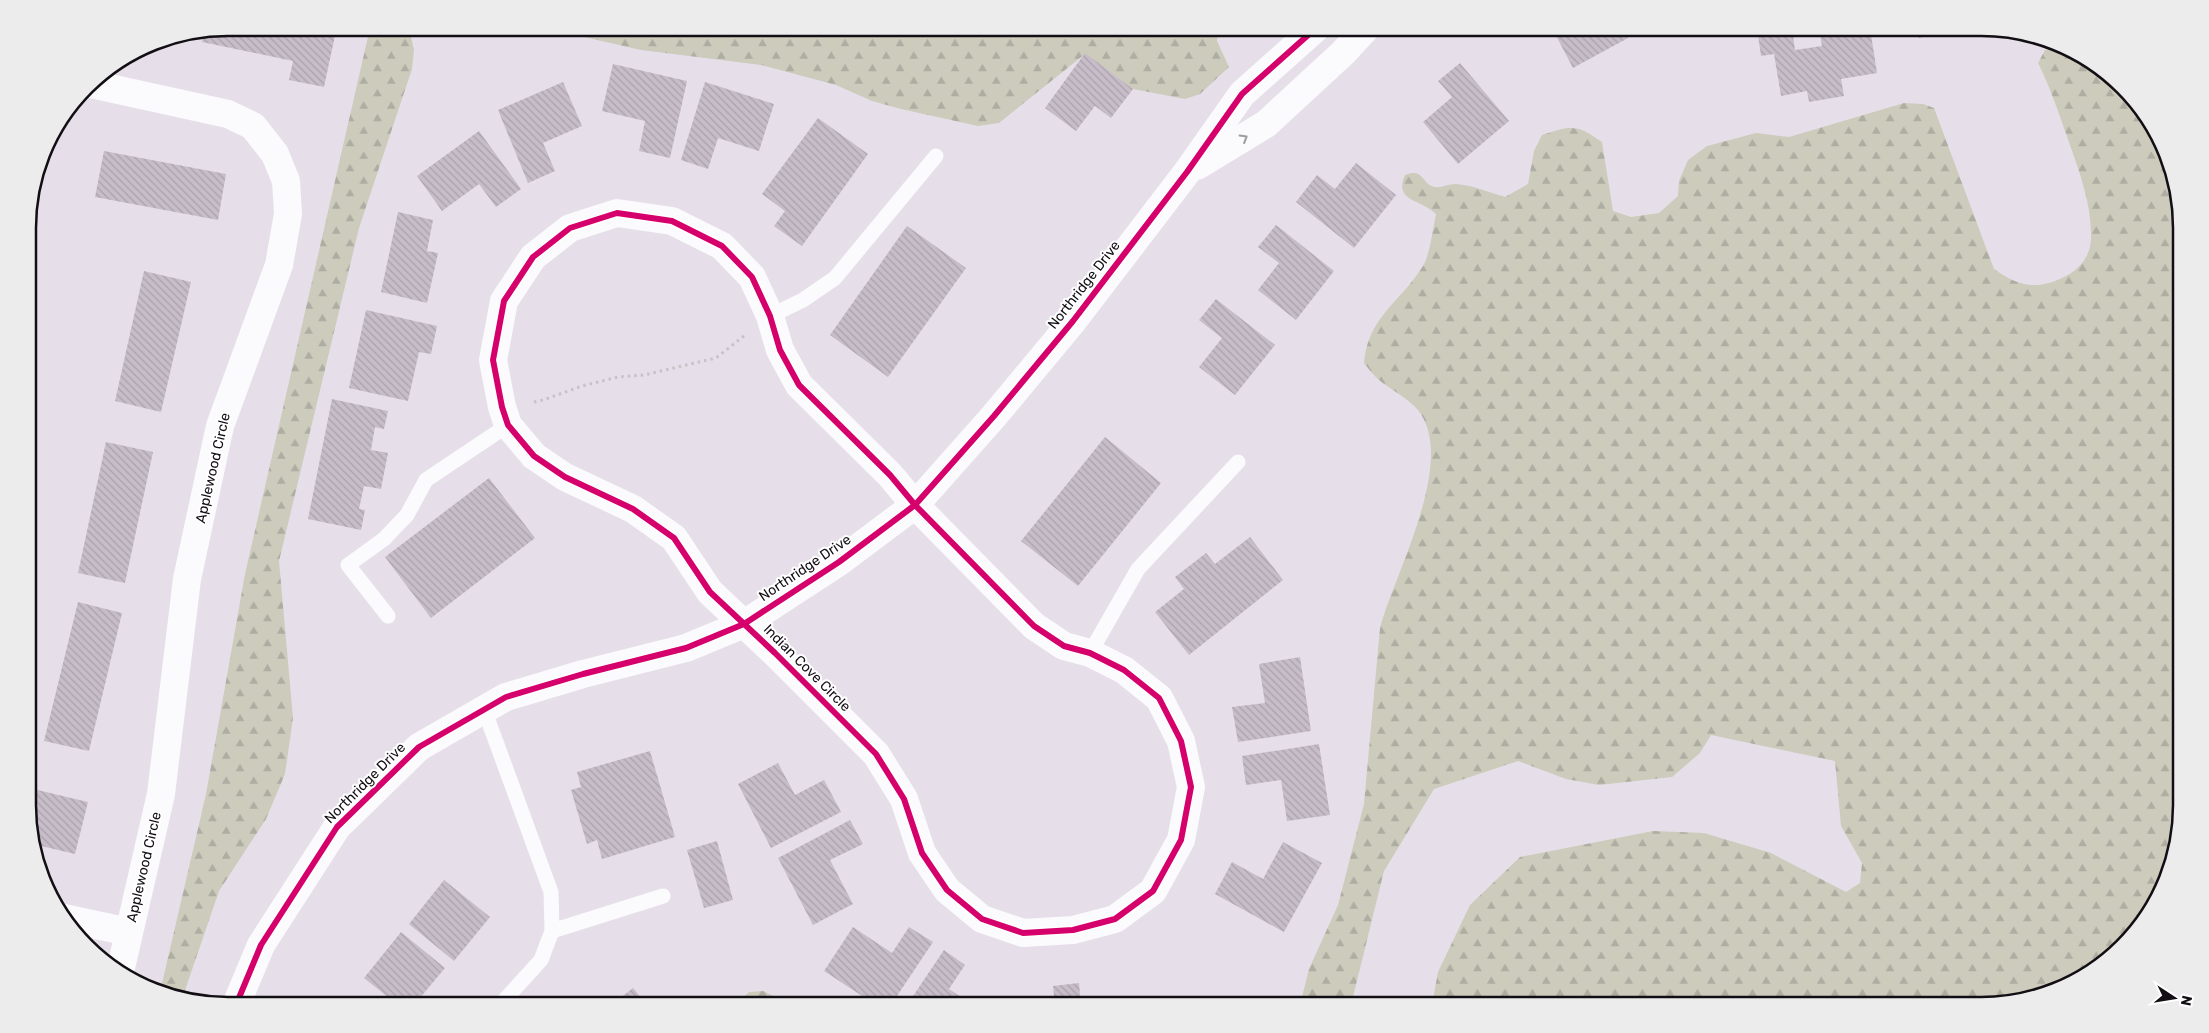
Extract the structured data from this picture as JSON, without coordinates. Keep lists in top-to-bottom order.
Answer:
{
  "streets": {
    "street": ["Northridge Drive", "Applewood Circle", "Indian Cove Circle"]
  },
  "crossings": [
    ["Northridge Drive", "Indian Cove Circle"]
  ],
  "north": "right"
}
